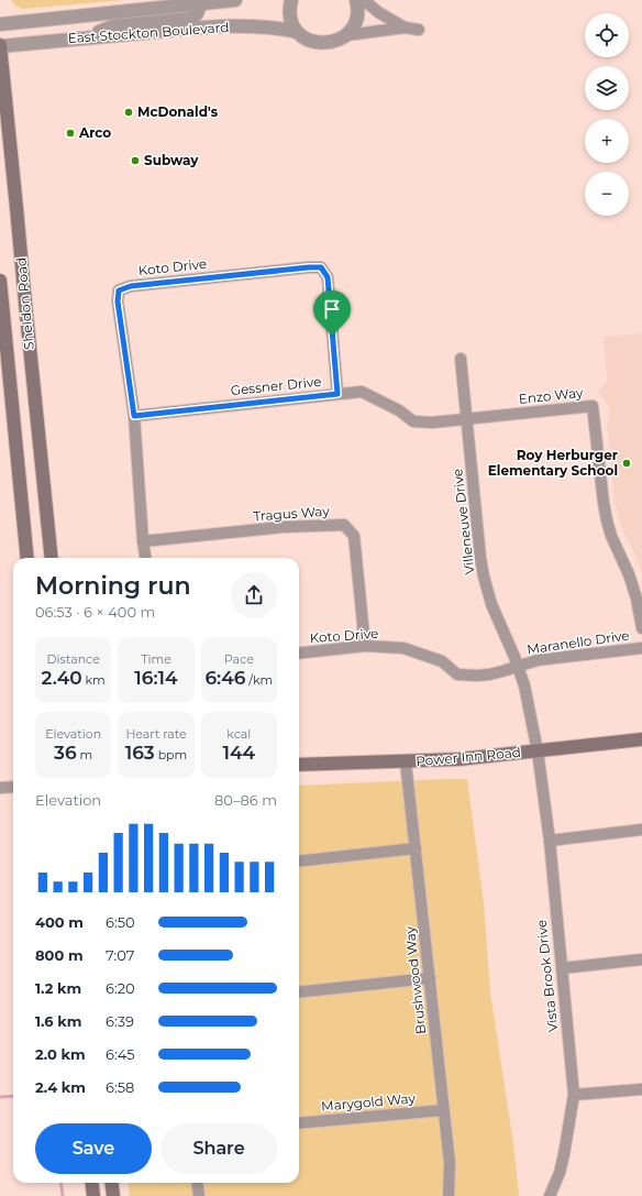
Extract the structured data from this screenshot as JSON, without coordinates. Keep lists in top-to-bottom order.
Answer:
{
  "streets": {
    "main road": ["Sheldon Road", "Power Inn Road"],
    "street": [
      "East Stockton Boulevard",
      "Koto Drive",
      "Gessner Drive",
      "Enzo Way",
      "Tragus Way",
      "Villeneuve Drive",
      "Maranello Drive",
      "Vista Brook Drive",
      "Brushwood Way",
      "Marygold Way"
    ]
  },
  "crossings": [
    ["East Stockton Boulevard", "Sheldon Road"],
    ["Koto Drive", "Gessner Drive"],
    ["Koto Drive", "Tragus Way"],
    ["Koto Drive", "Villeneuve Drive"],
    ["Koto Drive", "Maranello Drive"],
    ["Gessner Drive", "Enzo Way"],
    ["Gessner Drive", "Villeneuve Drive"],
    ["Enzo Way", "Villeneuve Drive"],
    ["Villeneuve Drive", "Maranello Drive"],
    ["Villeneuve Drive", "Power Inn Road"],
    ["Villeneuve Drive", "Vista Brook Drive"],
    ["Power Inn Road", "Vista Brook Drive"],
    ["Power Inn Road", "Brushwood Way"],
    ["Brushwood Way", "Marygold Way"]
  ],
  "places": [
    "McDonald's",
    "Arco",
    "Subway",
    "Roy Herburger Elementary School"
  ],
  "page": {
    "map_buttons": ["+", "−"],
    "heading": ["Morning run", "06:53 · 6 × 400 m"],
    "stats": [
      ["Distance", "2.40 km"],
      ["Time", "16:14"],
      ["Pace", "6:46 /km"],
      ["Elevation", "36 m"],
      ["Heart rate", "163 bpm"],
      ["kcal", "144"]
    ],
    "chart": ["Elevation", "80–86 m"],
    "list": [
      {
        "name": "400 m",
        "note": "6:50"
      },
      {
        "name": "800 m",
        "note": "7:07"
      },
      {
        "name": "1.2 km",
        "note": "6:20"
      },
      {
        "name": "1.6 km",
        "note": "6:39"
      },
      {
        "name": "2.0 km",
        "note": "6:45"
      },
      {
        "name": "2.4 km",
        "note": "6:58"
      }
    ],
    "buttons": ["Save", "Share"]
  }
}
